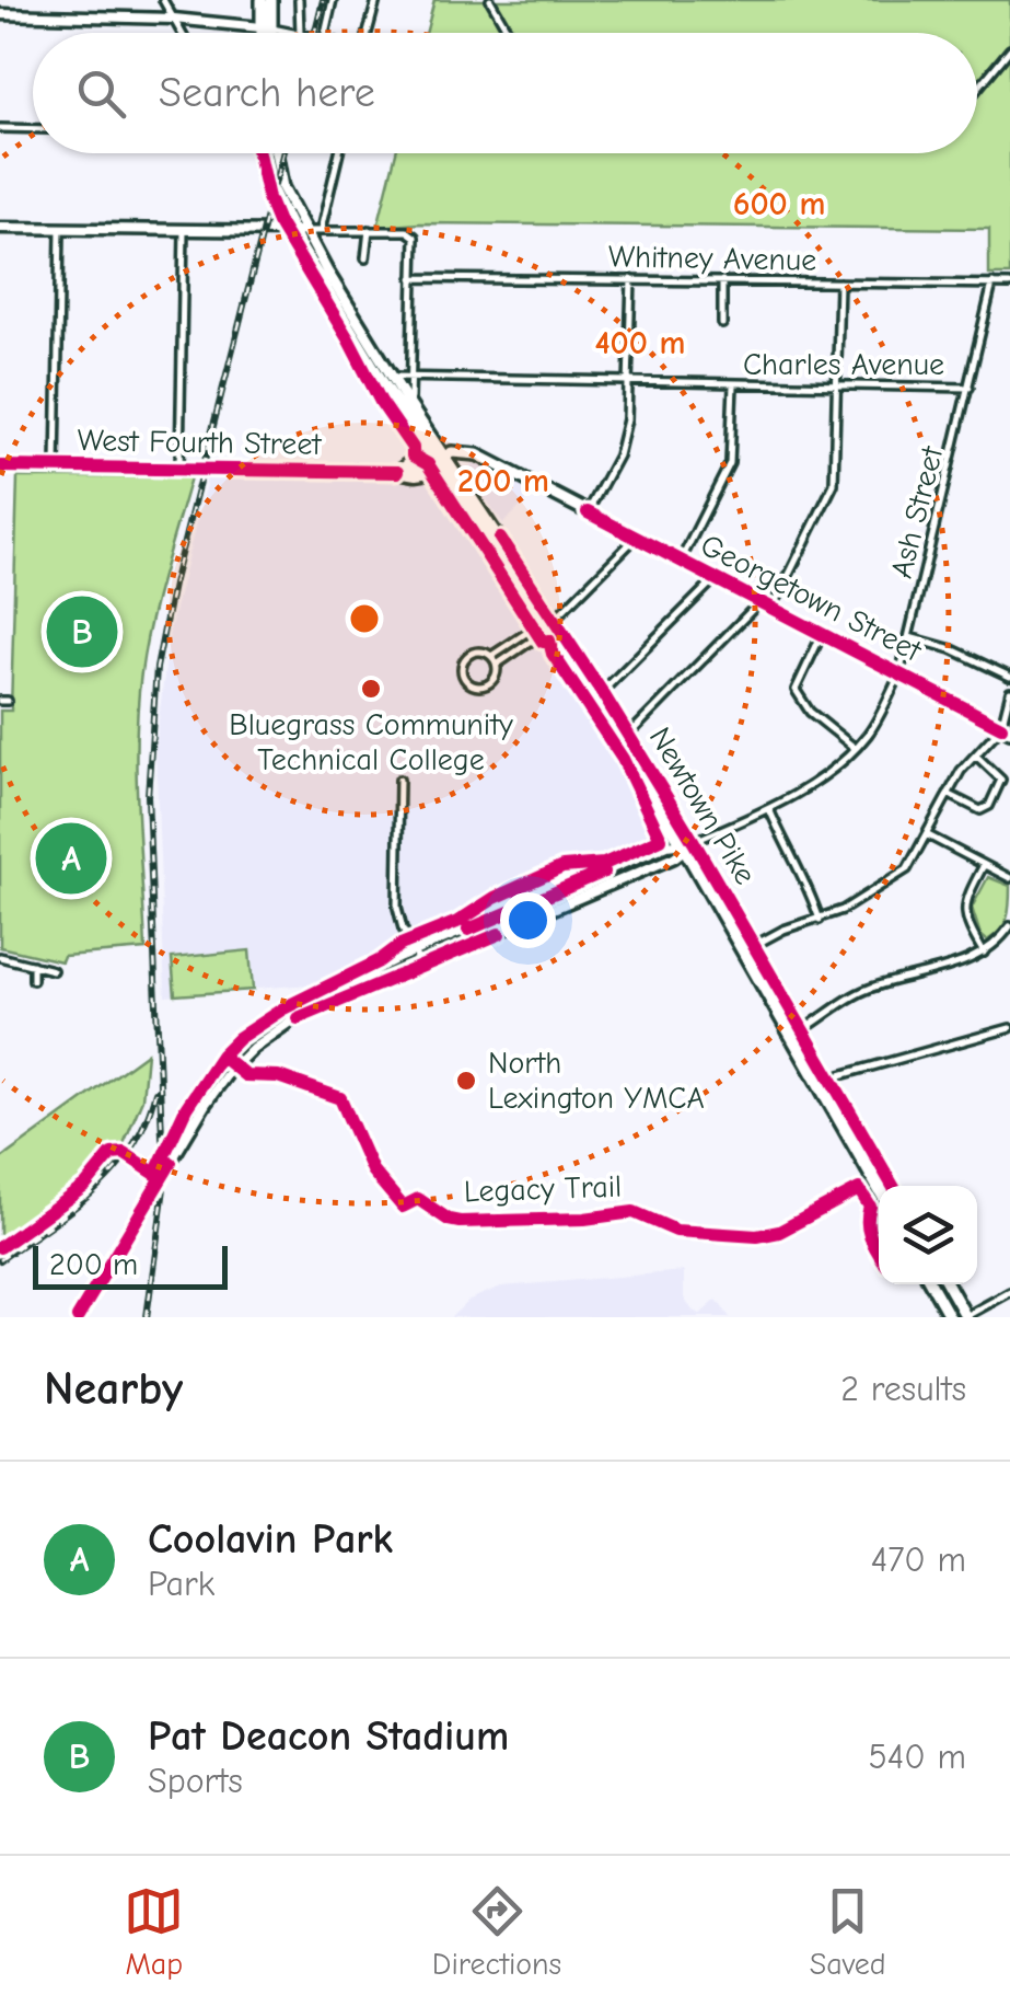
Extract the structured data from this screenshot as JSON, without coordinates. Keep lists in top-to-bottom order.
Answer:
{
  "streets": {
    "main road": ["West Fourth Street", "Georgetown Street", "Newtown Pike"],
    "street": ["Whitney Avenue", "Charles Avenue", "Ash Street"],
    "cycle path": ["Legacy Trail"]
  },
  "crossings": [
    ["Whitney Avenue", "Ash Street"],
    ["Charles Avenue", "Ash Street"],
    ["Charles Avenue", "Newtown Pike"],
    ["West Fourth Street", "Georgetown Street"],
    ["West Fourth Street", "Newtown Pike"],
    ["Ash Street", "Georgetown Street"],
    ["Ash Street", "Newtown Pike"],
    ["Georgetown Street", "Newtown Pike"]
  ],
  "places": ["Bluegrass Community Technical College", "North Lexington YMCA"],
  "scale_bar": "200 m",
  "page": {
    "search": "Search here",
    "pins": ["B", "A"],
    "scale": "200 m",
    "heading": ["Nearby", "2 results"],
    "list": [
      {
        "mark": "A",
        "name": "Coolavin Park",
        "note": "Park",
        "value": "470 m"
      },
      {
        "mark": "B",
        "name": "Pat Deacon Stadium",
        "note": "Sports",
        "value": "540 m"
      }
    ],
    "nav": ["Map", "Directions", "Saved"]
  },
  "rings": ["600 m", "400 m", "200 m"]
}
